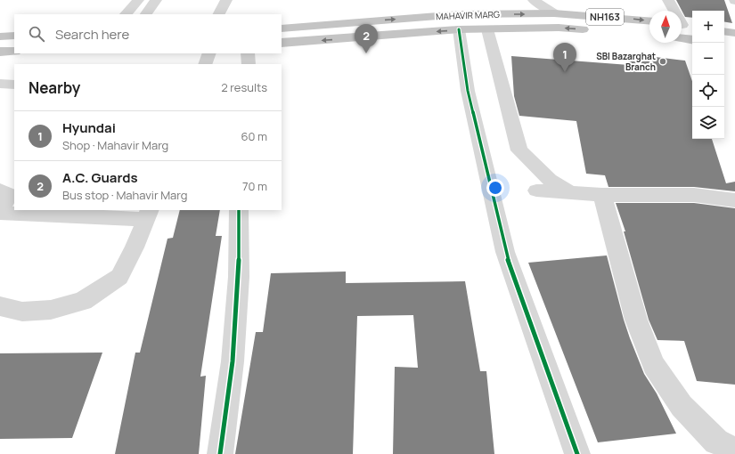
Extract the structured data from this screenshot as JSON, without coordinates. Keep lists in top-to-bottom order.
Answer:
{
  "streets": {
    "highway": ["MAHAVIR MARG", "NH163"]
  },
  "places": ["SBI Bazarghat Branch"],
  "north": "top",
  "page": {
    "map_buttons": ["+", "−"],
    "search": "Search here",
    "pins": ["2", "1"],
    "heading": ["Nearby", "2 results"],
    "list": [
      {
        "mark": "1",
        "name": "Hyundai",
        "note": "Shop · Mahavir Marg",
        "value": "60 m"
      },
      {
        "mark": "2",
        "name": "A.C. Guards",
        "note": "Bus stop · Mahavir Marg",
        "value": "70 m"
      }
    ]
  }
}
